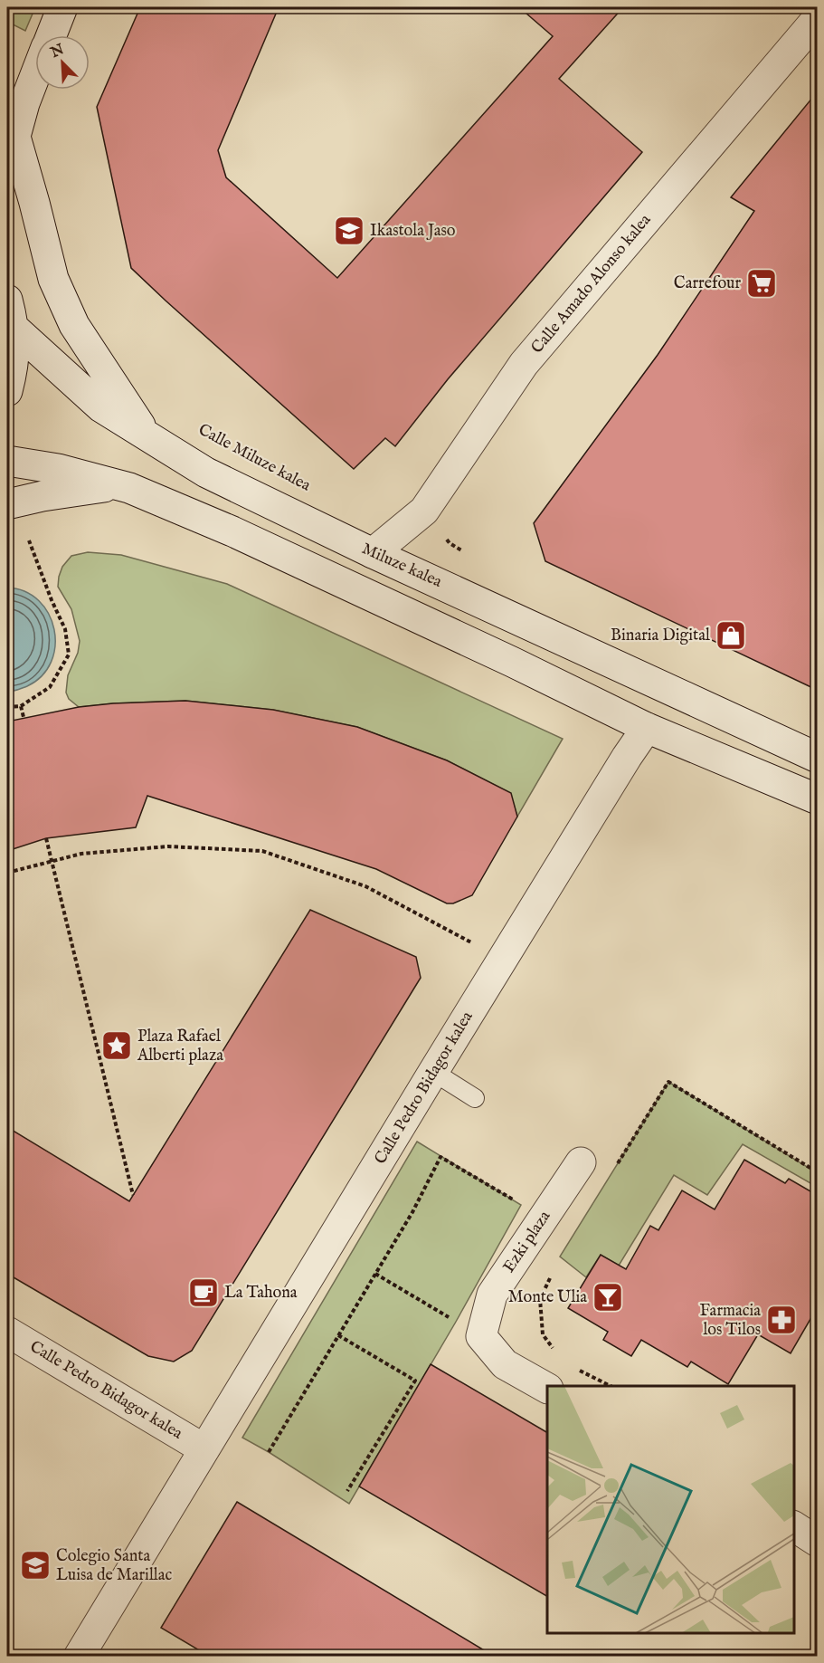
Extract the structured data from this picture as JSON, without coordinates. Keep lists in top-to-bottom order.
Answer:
{
  "streets": {
    "street": [
      "Calle Amado Alonso kalea",
      "Miluze kalea",
      "Calle Pedro Bidagor kalea",
      "Ezki plaza"
    ]
  },
  "crossings": [
    ["Calle Amado Alonso kalea", "Miluze kalea"]
  ],
  "places": {
    "school or university": ["Ikastola Jaso", "Colegio Santa Luisa de Marillac"],
    "supermarket": ["Carrefour"],
    "shop": ["Binaria Digital"],
    "place": ["Plaza Rafael Alberti plaza"],
    "cafe": ["La Tahona"],
    "bar": ["Monte Ulia"],
    "pharmacy": ["Farmacia los Tilos"]
  },
  "north": "top left"
}
